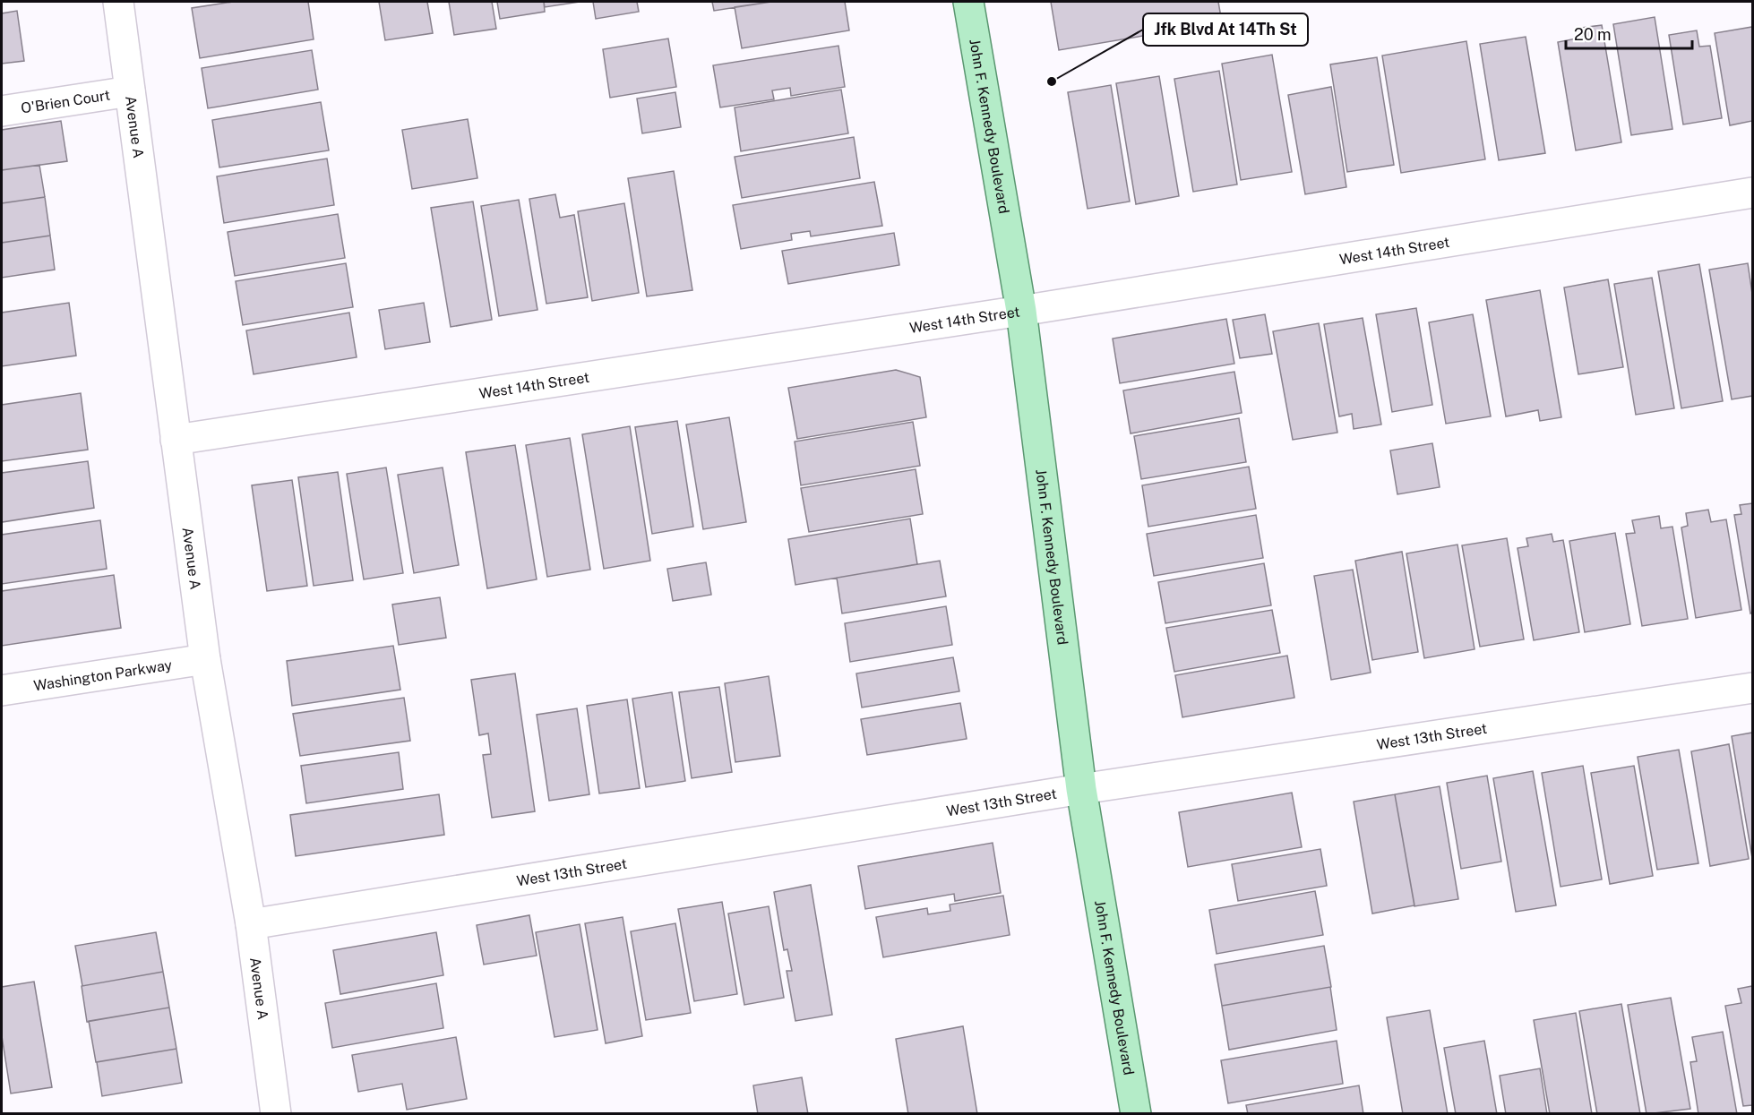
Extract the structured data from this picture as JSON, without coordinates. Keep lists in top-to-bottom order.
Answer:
{
  "streets": {
    "main road": ["John F. Kennedy Boulevard"],
    "street": [
      "O'Brien Court",
      "Avenue A",
      "West 14th Street",
      "Washington Parkway",
      "West 13th Street"
    ]
  },
  "crossings": [
    ["O'Brien Court", "Avenue A"],
    ["Avenue A", "West 14th Street"],
    ["Avenue A", "Washington Parkway"],
    ["Avenue A", "West 13th Street"],
    ["John F. Kennedy Boulevard", "West 14th Street"],
    ["John F. Kennedy Boulevard", "West 13th Street"]
  ],
  "places": ["Jfk Blvd At 14Th St"],
  "scale_bar": "20 m"
}
